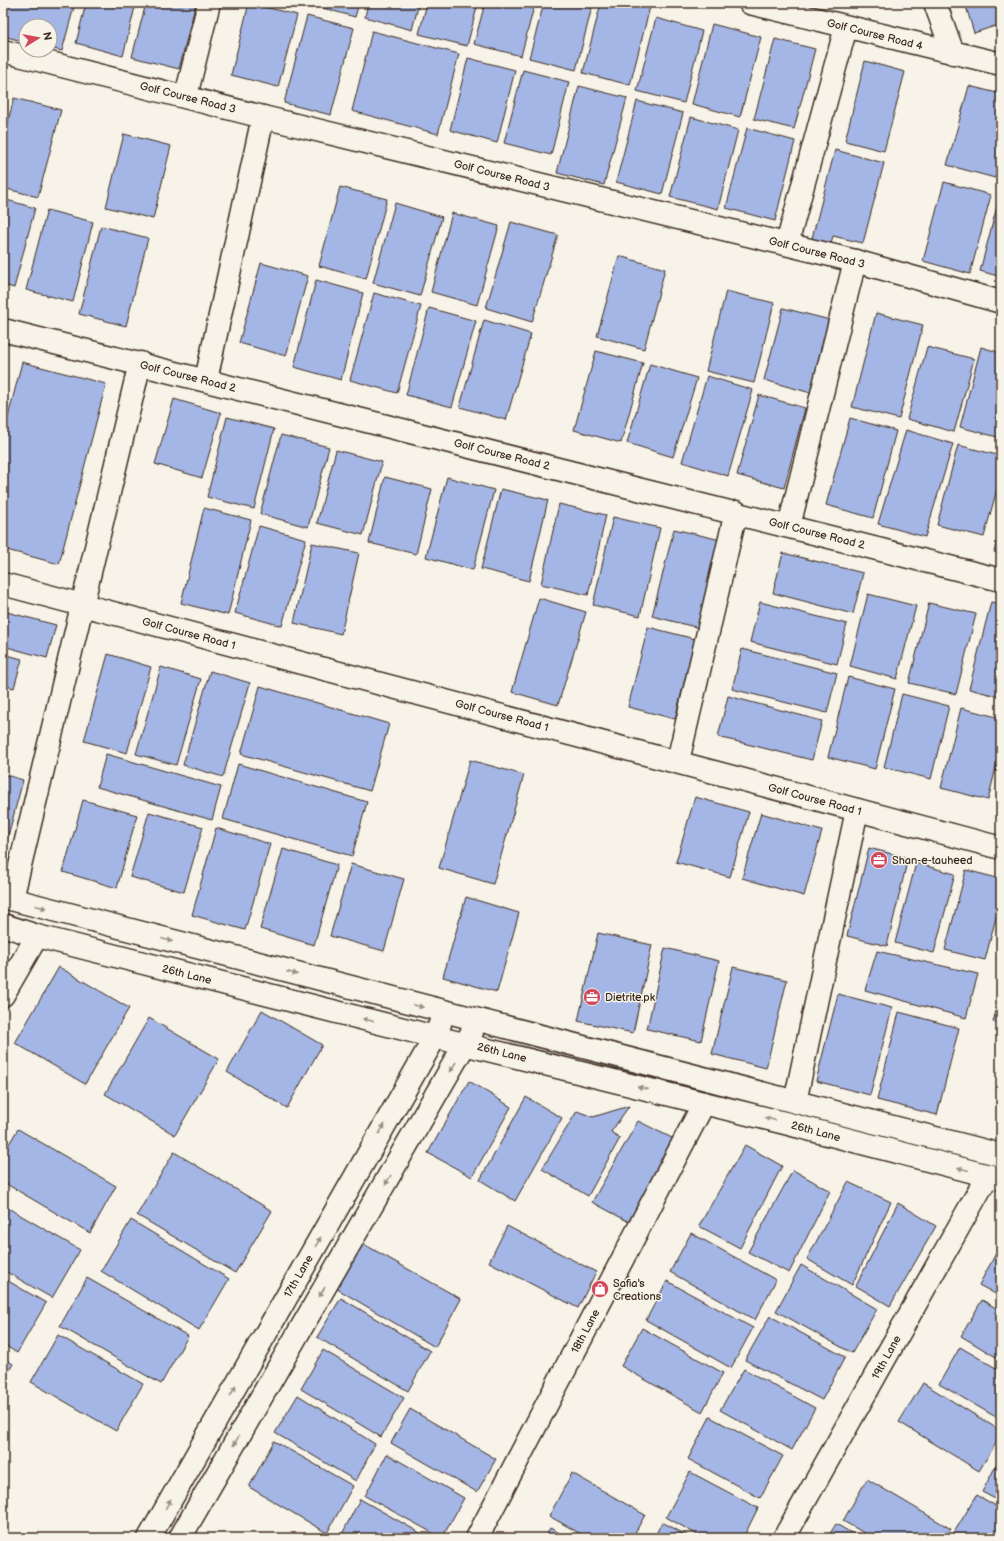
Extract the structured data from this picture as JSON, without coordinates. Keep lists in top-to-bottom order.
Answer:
{
  "streets": {
    "street": [
      "Golf Course Road 4",
      "Golf Course Road 3",
      "Golf Course Road 2",
      "Golf Course Road 1",
      "26th Lane",
      "17th Lane",
      "18th Lane",
      "19th Lane"
    ]
  },
  "crossings": [
    ["26th Lane", "17th Lane"],
    ["26th Lane", "18th Lane"],
    ["26th Lane", "19th Lane"]
  ],
  "places": {
    "office": ["Shan-e-tauheed", "Dietrite.pk"],
    "shop": ["Safia's Creations"]
  },
  "north": "right"
}
